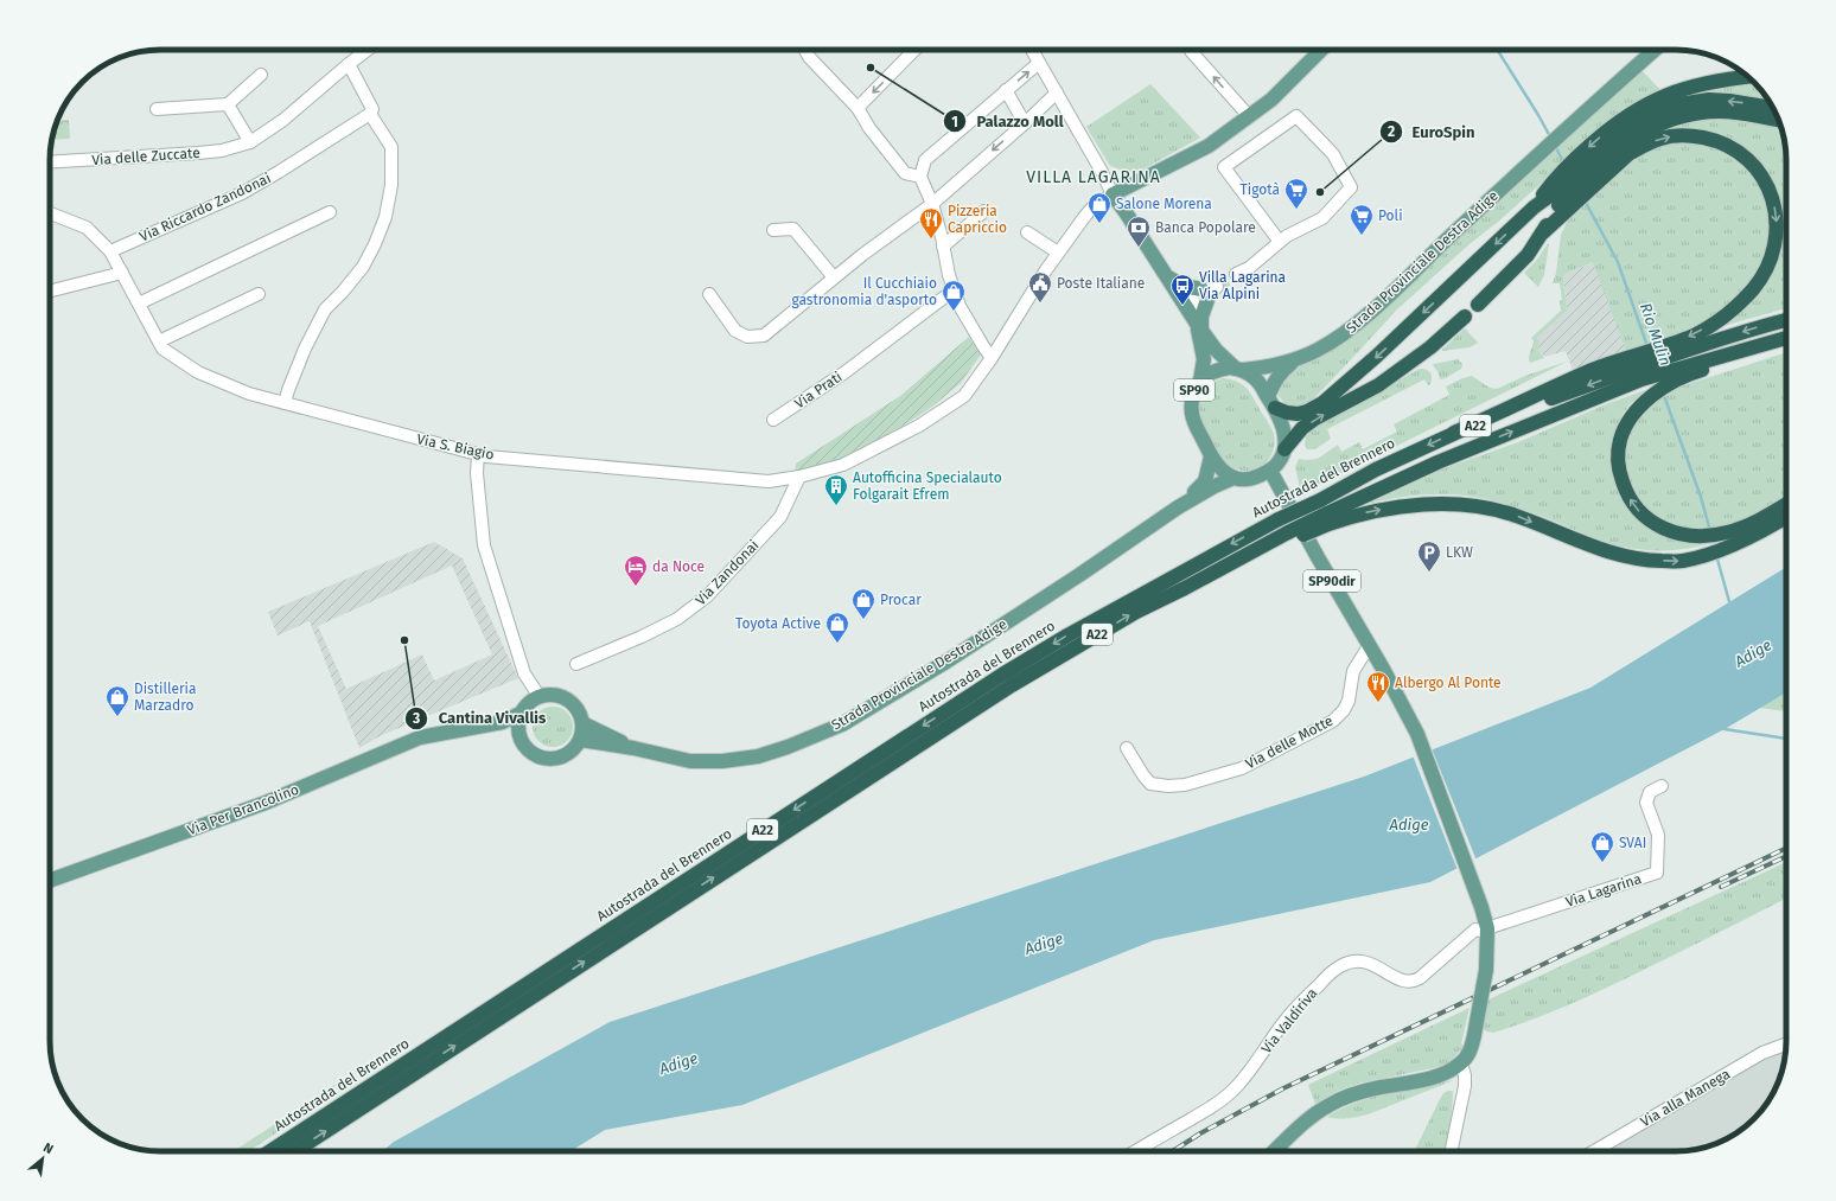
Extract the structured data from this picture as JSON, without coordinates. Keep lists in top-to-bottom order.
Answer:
{
  "streets": {
    "highway": ["A22", "Autostrada del Brennero"],
    "main road": [
      "Strada Provinciale Destra Adige",
      "SP90",
      "SP90dir",
      "Via Per Brancolino"
    ],
    "street": [
      "Via delle Zuccate",
      "Via Riccardo Zandonai",
      "Via Prati",
      "Via S. Biagio",
      "Via Zandonai",
      "Via delle Motte",
      "Via Lagarina",
      "Via Valdiriva",
      "Via alla Manega"
    ]
  },
  "crossings": [
    ["Via Riccardo Zandonai", "Via S. Biagio"],
    ["Strada Provinciale Destra Adige", "SP90"],
    ["Strada Provinciale Destra Adige", "SP90dir"],
    ["SP90", "SP90dir"],
    ["Via S. Biagio", "Via Zandonai"],
    ["SP90dir", "Via delle Motte"],
    ["SP90dir", "Via Lagarina"],
    ["SP90dir", "Via Valdiriva"],
    ["Via Lagarina", "Via Valdiriva"]
  ],
  "districts": ["VILLA LAGARINA"],
  "water": ["Rio Mulin", "Adige"],
  "places": {
    "other": ["Palazzo Moll", "EuroSpin", "Cantina Vivallis"],
    "supermarket": ["Tigotà", "Poli"],
    "shop": [
      "Salone Morena",
      "Il Cucchiaio gastronomia d'asporto",
      "Procar",
      "Toyota Active",
      "Distilleria Marzadro",
      "SVAI"
    ],
    "restaurant": ["Pizzeria Capriccio", "Albergo Al Ponte"],
    "bank": ["Banca Popolare"],
    "public building": ["Poste Italiane"],
    "bus stop": ["Villa Lagarina Via Alpini"],
    "building": ["Autofficina Specialauto Folgarait Efrem"],
    "parking": ["LKW"],
    "hotel": ["da Noce"]
  },
  "north": "top right"
}
